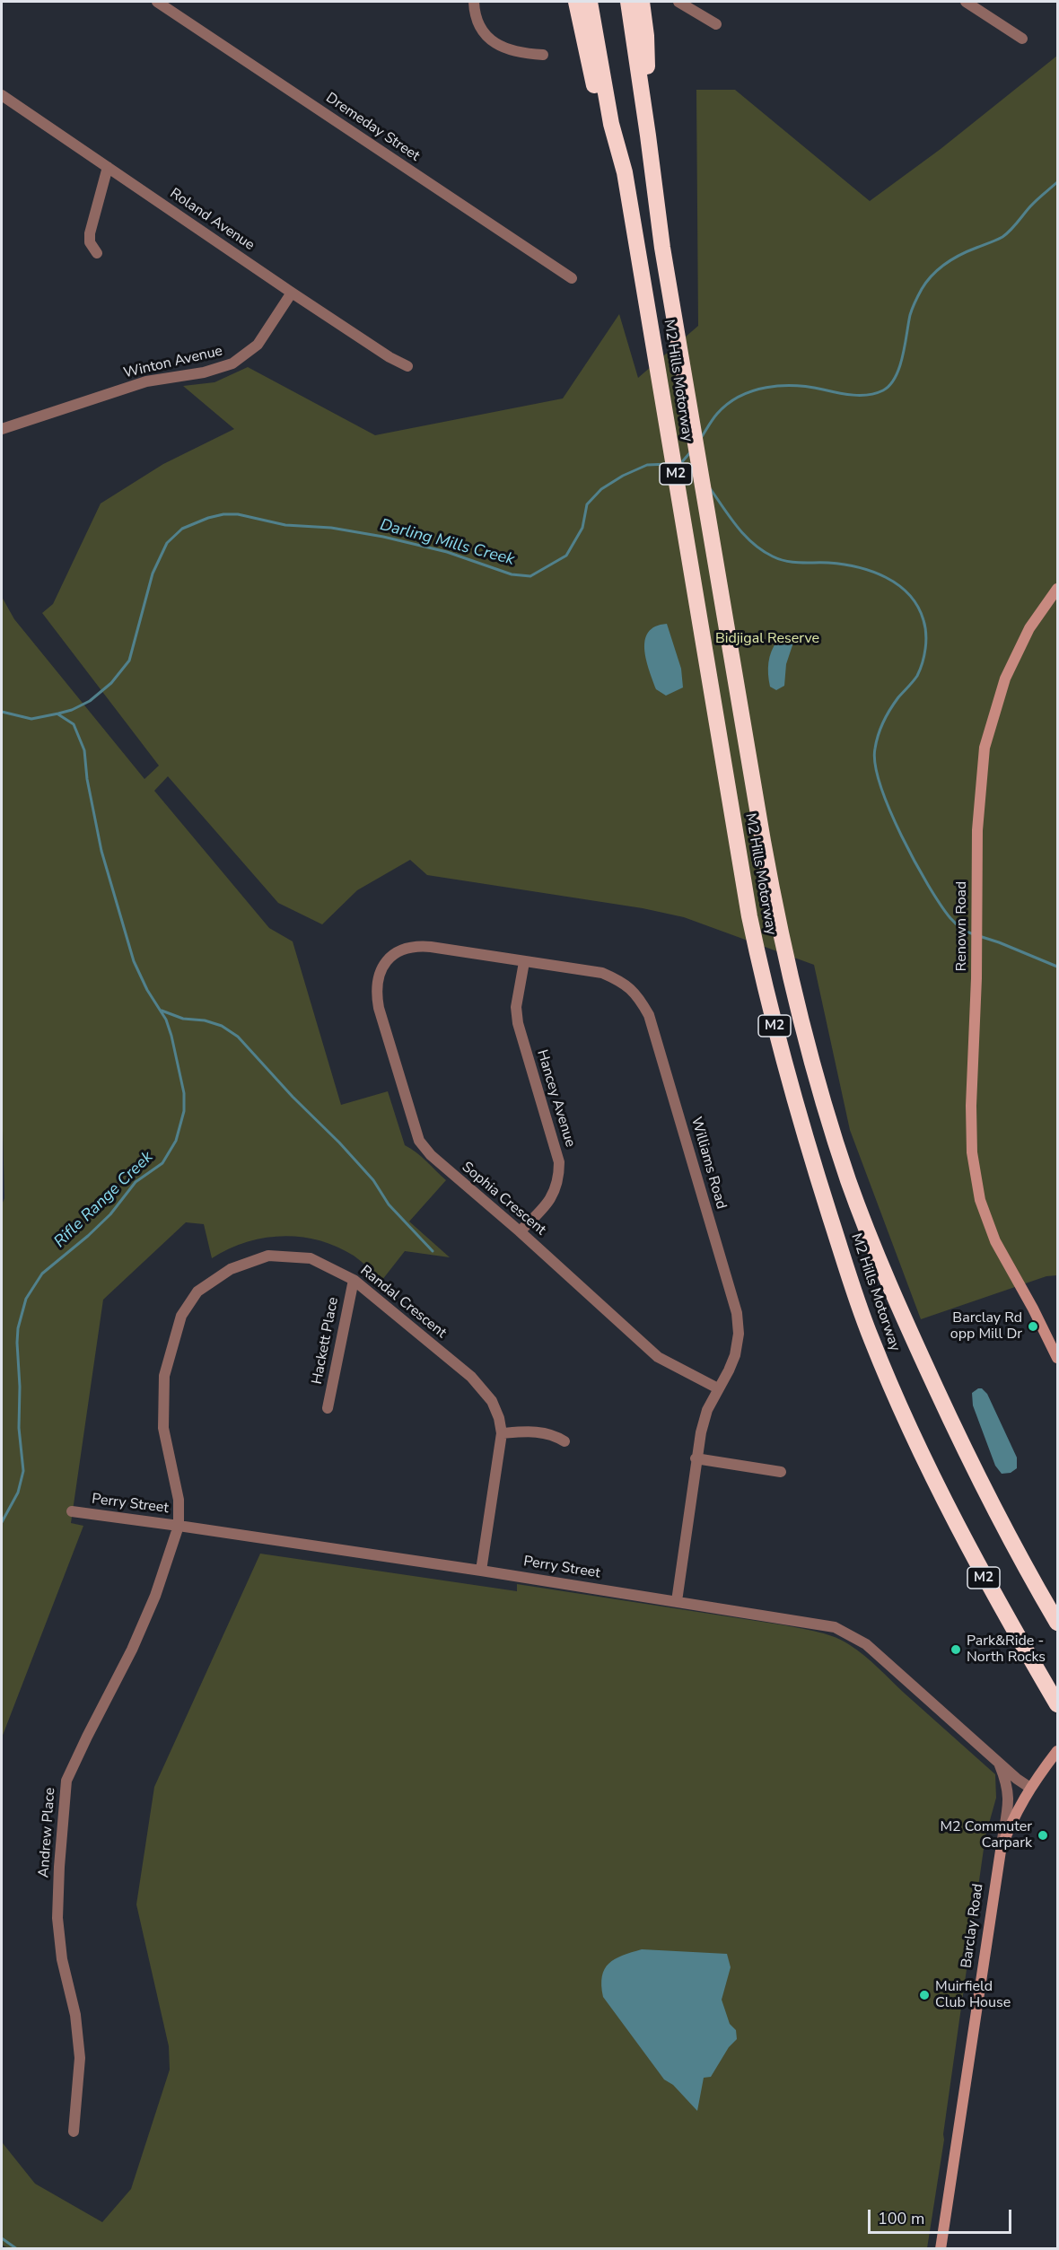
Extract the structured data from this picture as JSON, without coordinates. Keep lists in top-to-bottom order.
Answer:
{
  "streets": {
    "highway": ["M2 Hills Motorway", "M2"],
    "main road": ["Renown Road", "Barclay Road"],
    "street": [
      "Dremeday Street",
      "Roland Avenue",
      "Winton Avenue",
      "Hancey Avenue",
      "Williams Road",
      "Sophia Crescent",
      "Randal Crescent",
      "Hackett Place",
      "Perry Street",
      "Andrew Place"
    ]
  },
  "crossings": [
    ["Roland Avenue", "Winton Avenue"],
    ["Hancey Avenue", "Williams Road"],
    ["Hancey Avenue", "Sophia Crescent"],
    ["Williams Road", "Sophia Crescent"],
    ["Williams Road", "Perry Street"],
    ["Randal Crescent", "Hackett Place"],
    ["Randal Crescent", "Perry Street"],
    ["Randal Crescent", "Andrew Place"],
    ["Perry Street", "Andrew Place"],
    ["Perry Street", "Barclay Road"]
  ],
  "water": ["Darling Mills Creek", "Rifle Range Creek"],
  "parks": ["Bidjigal Reserve"],
  "places": [
    "Barclay Rd opp Mill Dr",
    "Park&Ride - North Rocks",
    "M2 Commuter Carpark",
    "Muirfield Club House"
  ],
  "scale_bar": "100 m"
}
